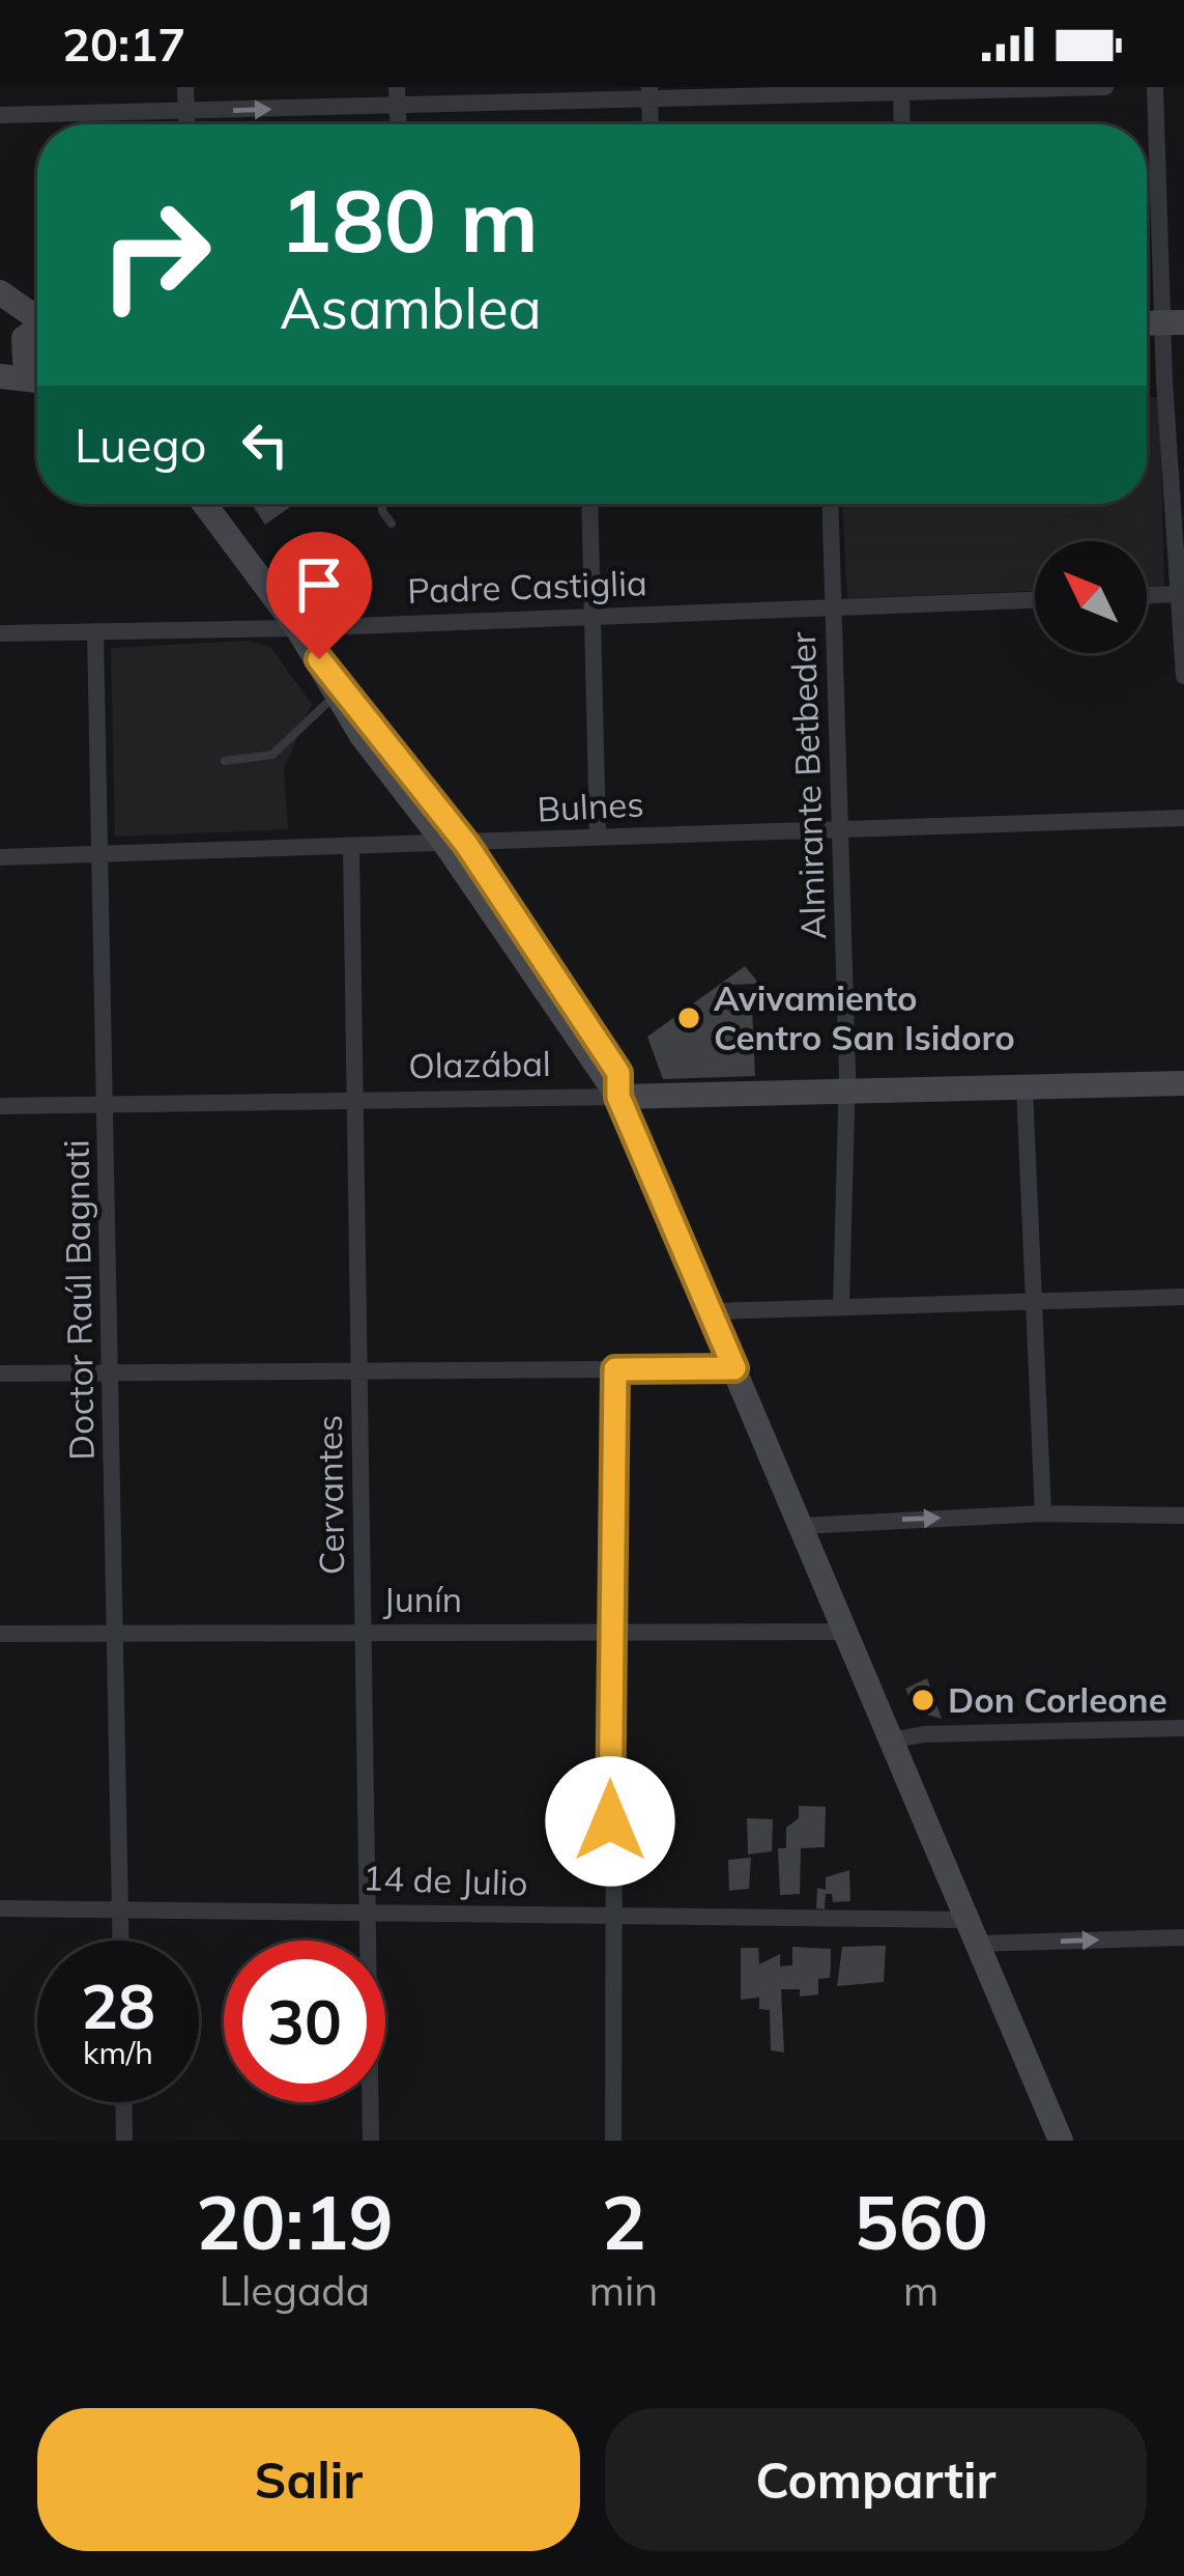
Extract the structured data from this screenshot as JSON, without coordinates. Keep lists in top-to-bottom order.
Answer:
{
  "streets": {
    "main road": ["Olazábal"],
    "street": [
      "Padre Castiglia",
      "Almirante Betbeder",
      "Bulnes",
      "Doctor Raúl Bagnati",
      "Cervantes",
      "Junín",
      "14 de Julio"
    ]
  },
  "crossings": [
    ["Padre Castiglia", "Almirante Betbeder"],
    ["Padre Castiglia", "Doctor Raúl Bagnati"],
    ["Almirante Betbeder", "Bulnes"],
    ["Almirante Betbeder", "Olazábal"],
    ["Bulnes", "Doctor Raúl Bagnati"],
    ["Bulnes", "Cervantes"],
    ["Olazábal", "Doctor Raúl Bagnati"],
    ["Olazábal", "Cervantes"],
    ["Doctor Raúl Bagnati", "Junín"],
    ["Doctor Raúl Bagnati", "14 de Julio"],
    ["Cervantes", "Junín"],
    ["Cervantes", "14 de Julio"]
  ],
  "places": ["Avivamiento Centro San Isidoro", "Don Corleone"],
  "north": "top left",
  "page": {
    "status": "20:17",
    "turn": ["180 m", "Asamblea"],
    "then": "Luego",
    "speed": "28 km/h",
    "limit": "30",
    "eta": [
      "20:19",
      "Llegada",
      "2",
      "min",
      "560",
      "m"
    ],
    "buttons": ["Salir", "Compartir"]
  }
}
